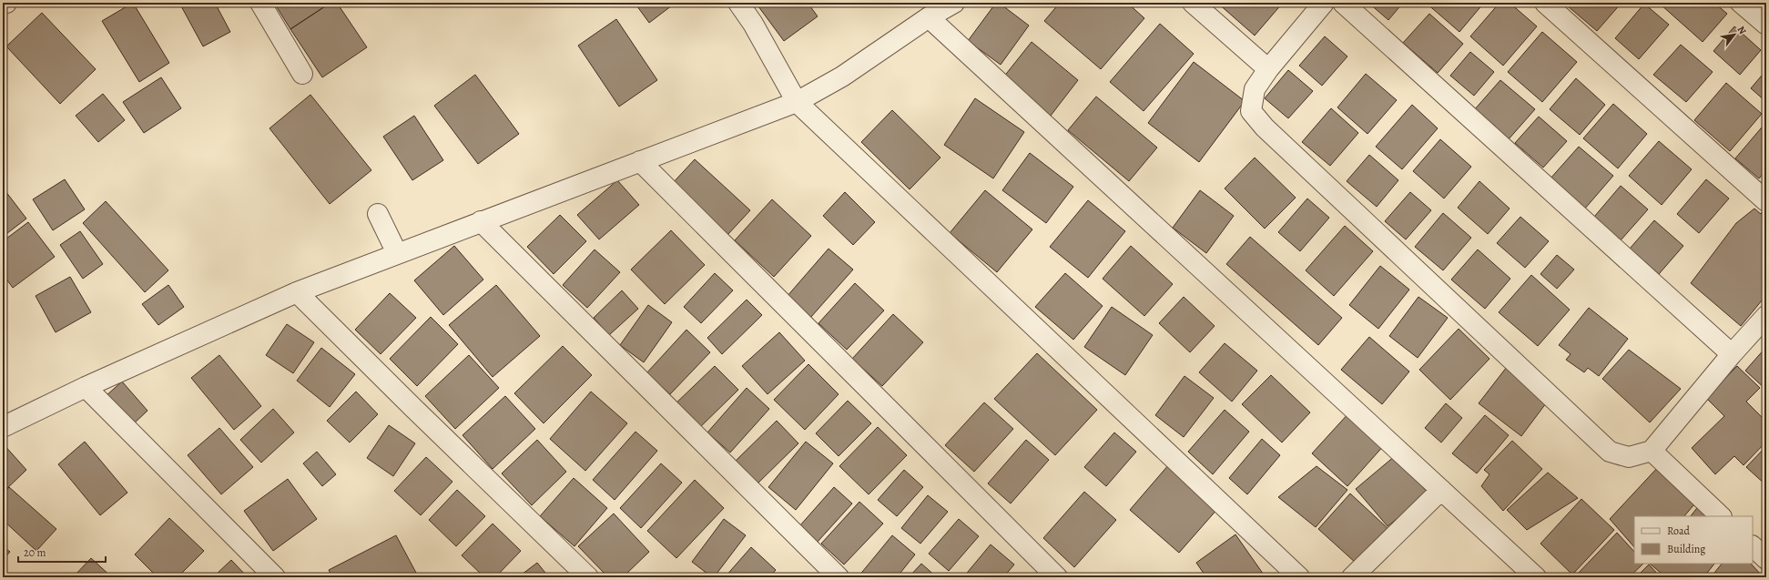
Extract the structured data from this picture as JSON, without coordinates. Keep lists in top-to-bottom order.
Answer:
{
  "legend": ["Road", "Building"],
  "scale_bar": "20 m",
  "north": "top right"
}
